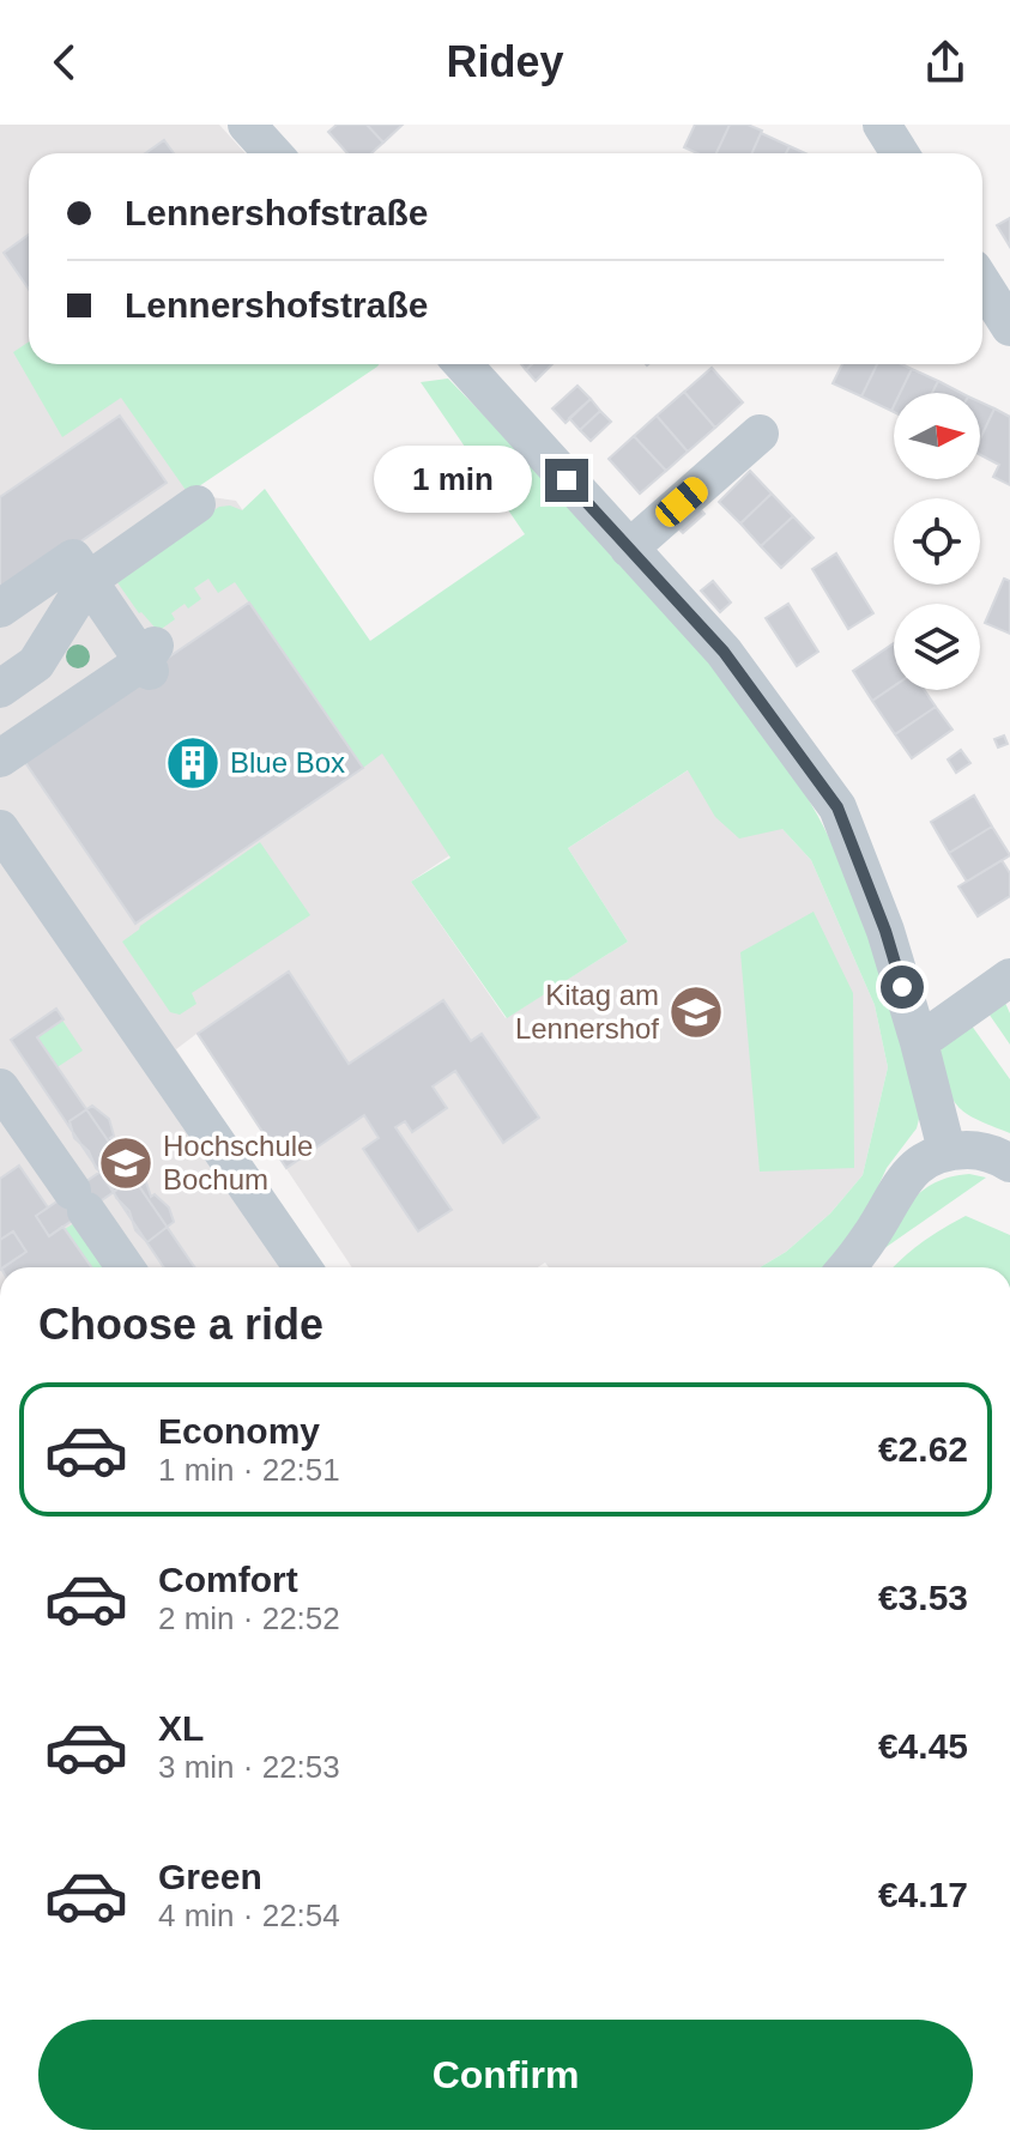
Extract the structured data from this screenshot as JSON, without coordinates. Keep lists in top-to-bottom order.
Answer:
{
  "places": {
    "building": ["Blue Box"],
    "school or university": ["Kitag am Lennershof", "Hochschule Bochum"]
  },
  "north": "right",
  "page": {
    "header": "Ridey",
    "banner": ["Lennershofstraße", "Lennershofstraße"],
    "bubble": "1 min",
    "heading": "Choose a ride",
    "list": [
      {
        "name": "Economy",
        "note": "1 min · 22:51",
        "value": "€2.62"
      },
      {
        "name": "Comfort",
        "note": "2 min · 22:52",
        "value": "€3.53"
      },
      {
        "name": "XL",
        "note": "3 min · 22:53",
        "value": "€4.45"
      },
      {
        "name": "Green",
        "note": "4 min · 22:54",
        "value": "€4.17"
      }
    ],
    "buttons": "Confirm"
  }
}
